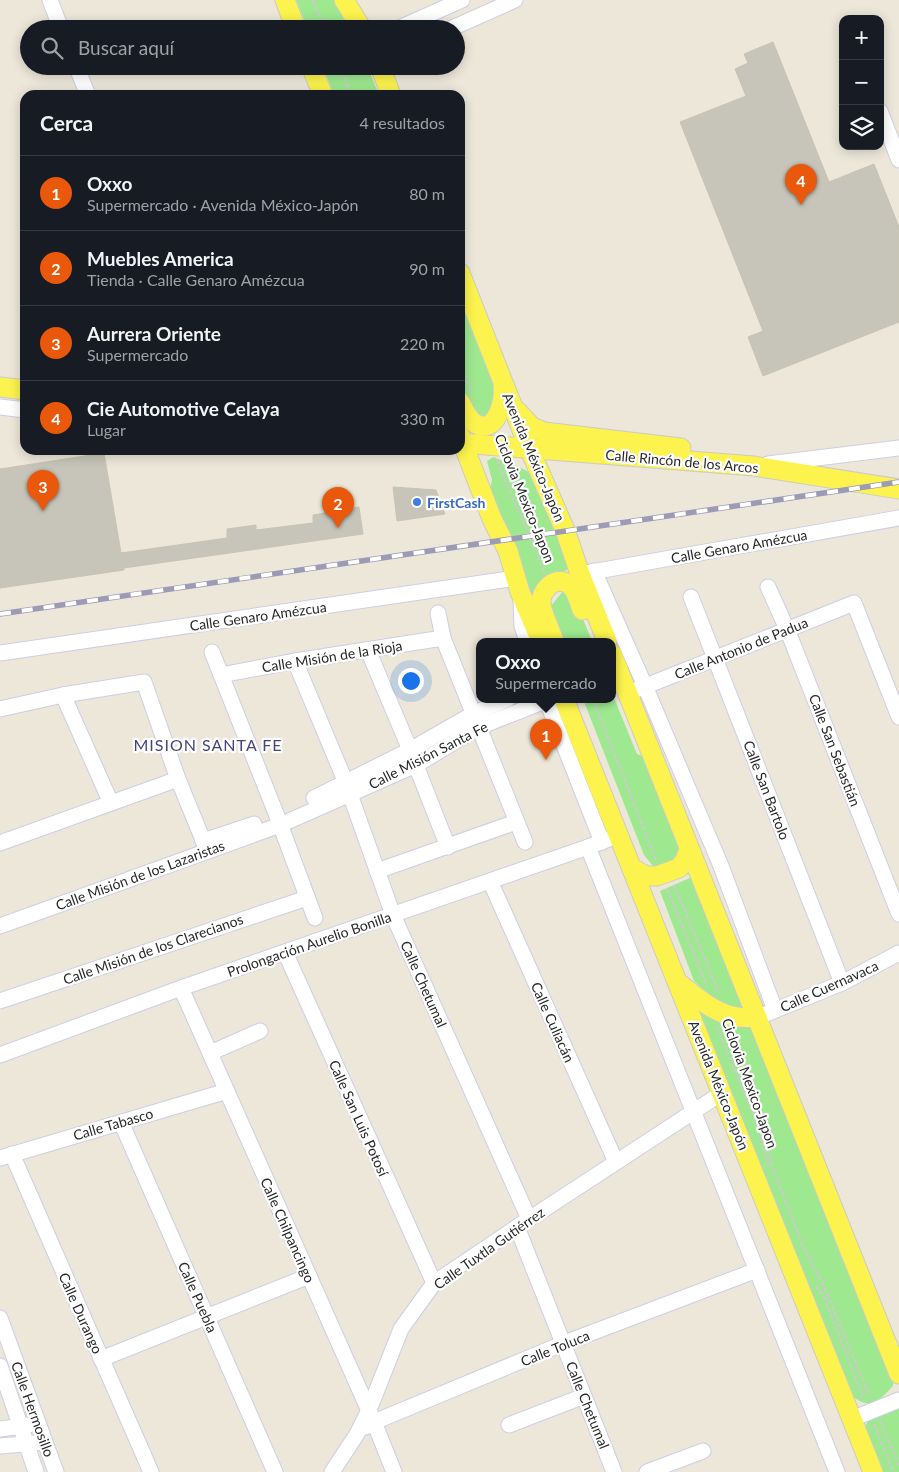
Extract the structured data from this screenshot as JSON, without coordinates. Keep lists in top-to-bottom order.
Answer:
{
  "streets": {
    "main road": ["Avenida México-Japón", "Calle Rincón de los Arcos"],
    "street": [
      "Calle Genaro Amézcua",
      "Calle Antonio de Padua",
      "Calle Misión de la Rioja",
      "Calle San Sebastián",
      "Calle Misión Santa Fe",
      "Calle San Bartolo",
      "Calle Misión de los Lazaristas",
      "Prolongación Aurelio Bonilla",
      "Calle Misión de los Clarecianos",
      "Calle Chetumal",
      "Calle Cuernavaca",
      "Calle Culiacán",
      "Calle San Luis Potosí",
      "Calle Tabasco",
      "Calle Chilpancingo",
      "Calle Tuxtla Gutiérrez",
      "Calle Puebla",
      "Calle Durango",
      "Calle Toluca",
      "Calle Hermosillo"
    ],
    "path": ["Ciclovia Mexico-Japon"]
  },
  "crossings": [
    ["Avenida México-Japón", "Calle Rincón de los Arcos"],
    ["Avenida México-Japón", "Calle Genaro Amézcua"],
    ["Avenida México-Japón", "Prolongación Aurelio Bonilla"],
    ["Avenida México-Japón", "Calle Tuxtla Gutiérrez"],
    ["Calle Rincón de los Arcos", "Ciclovia Mexico-Japon"],
    ["Calle Antonio de Padua", "Calle San Sebastián"],
    ["Calle Antonio de Padua", "Calle San Bartolo"],
    ["Calle Misión de la Rioja", "Calle Chetumal"],
    ["Calle Misión Santa Fe", "Calle Misión de los Lazaristas"],
    ["Calle Misión Santa Fe", "Calle Chetumal"],
    ["Calle San Bartolo", "Calle Cuernavaca"],
    ["Prolongación Aurelio Bonilla", "Calle Chetumal"],
    ["Prolongación Aurelio Bonilla", "Calle Culiacán"],
    ["Prolongación Aurelio Bonilla", "Calle San Luis Potosí"],
    ["Prolongación Aurelio Bonilla", "Calle Chilpancingo"],
    ["Calle Chetumal", "Calle Tuxtla Gutiérrez"],
    ["Calle Chetumal", "Calle Toluca"],
    ["Calle Culiacán", "Calle Tuxtla Gutiérrez"],
    ["Calle San Luis Potosí", "Calle Tuxtla Gutiérrez"],
    ["Calle Tabasco", "Calle Chilpancingo"],
    ["Calle Tabasco", "Calle Puebla"],
    ["Calle Tabasco", "Calle Durango"],
    ["Calle Chilpancingo", "Calle Tuxtla Gutiérrez"],
    ["Calle Chilpancingo", "Calle Toluca"],
    ["Calle Tuxtla Gutiérrez", "Calle Toluca"]
  ],
  "districts": ["MISION SANTA FE"],
  "places": ["FirstCash"],
  "page": {
    "map_buttons": ["+", "−"],
    "search": "Buscar aquí",
    "heading": ["Cerca", "4 resultados"],
    "list": [
      {
        "mark": "1",
        "name": "Oxxo",
        "note": "Supermercado · Avenida México-Japón",
        "value": "80 m"
      },
      {
        "mark": "2",
        "name": "Muebles America",
        "note": "Tienda · Calle Genaro Amézcua",
        "value": "90 m"
      },
      {
        "mark": "3",
        "name": "Aurrera Oriente",
        "note": "Supermercado",
        "value": "220 m"
      },
      {
        "mark": "4",
        "name": "Cie Automotive Celaya",
        "note": "Lugar",
        "value": "330 m"
      }
    ],
    "pins": [
      "4",
      "3",
      "2",
      "1"
    ],
    "popup": ["Oxxo", "Supermercado"]
  }
}
